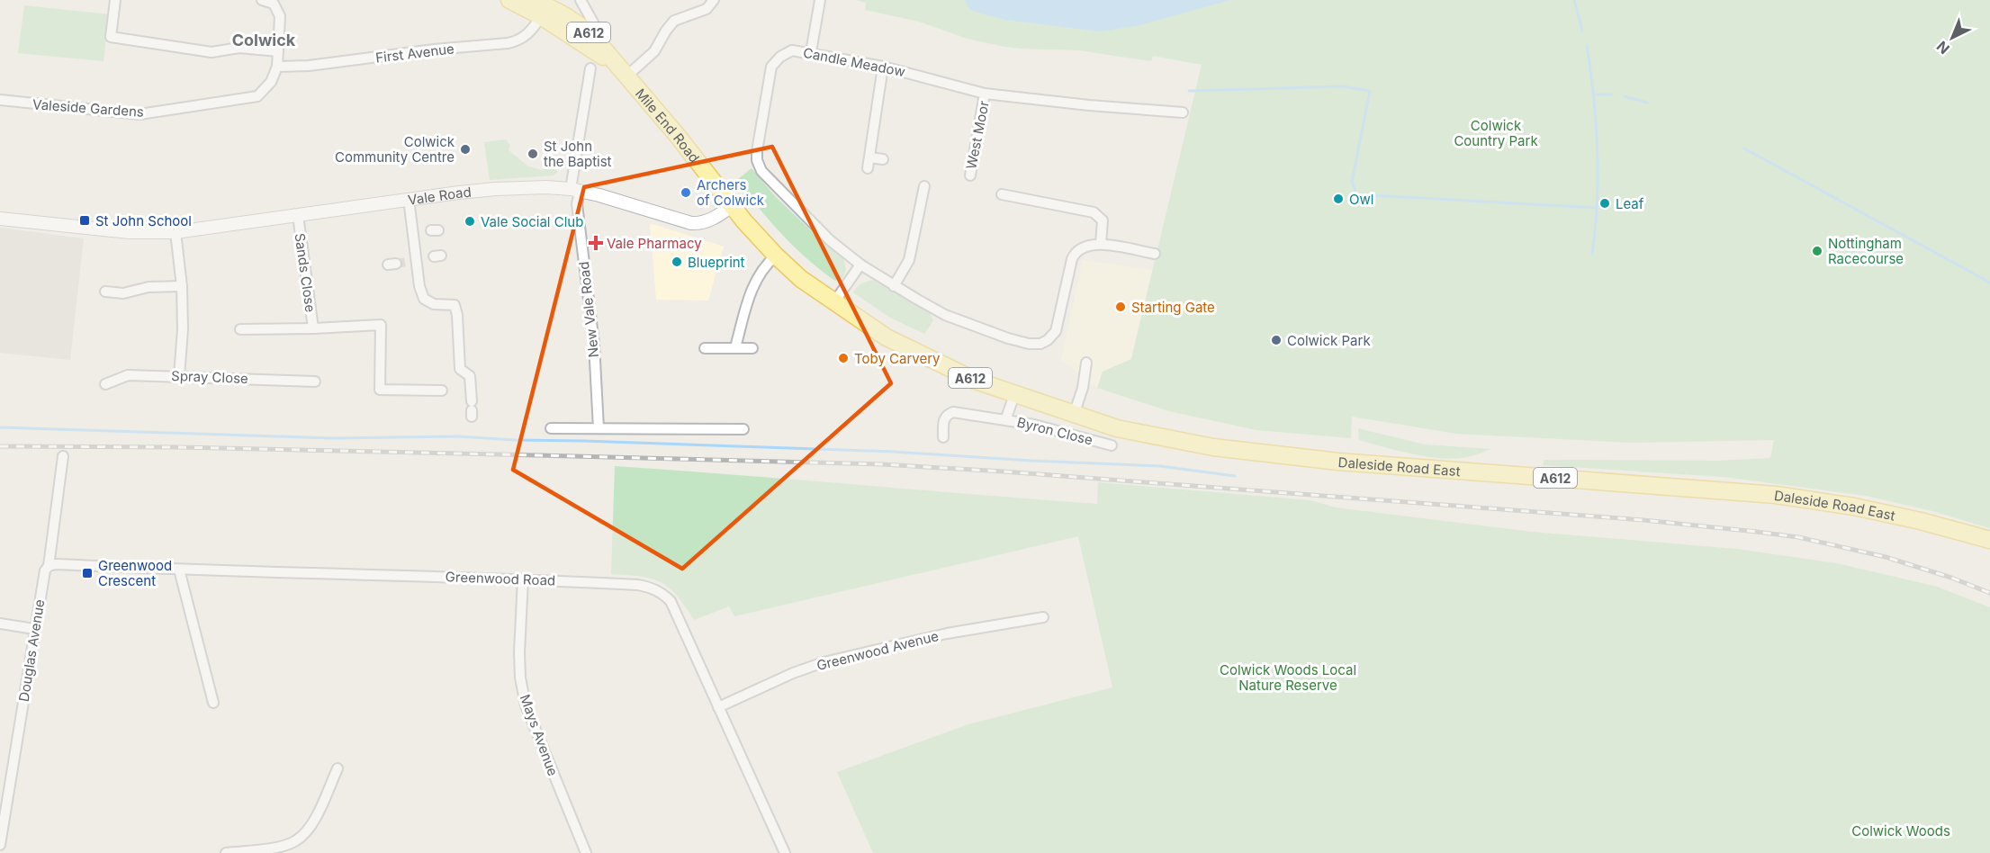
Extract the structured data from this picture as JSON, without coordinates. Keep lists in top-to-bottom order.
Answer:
{
  "streets": {
    "main road": ["A612", "Mile End Road", "Daleside Road East"],
    "street": [
      "First Avenue",
      "Candle Meadow",
      "Valeside Gardens",
      "West Moor",
      "Vale Road",
      "Sands Close",
      "New Vale Road",
      "Spray Close",
      "Byron Close",
      "Greenwood Road",
      "Douglas Avenue",
      "Greenwood Avenue",
      "Mays Avenue"
    ]
  },
  "crossings": [
    ["A612", "First Avenue"],
    ["A612", "Mile End Road"],
    ["A612", "Vale Road"],
    ["A612", "Daleside Road East"],
    ["First Avenue", "Valeside Gardens"],
    ["First Avenue", "Mile End Road"],
    ["Candle Meadow", "West Moor"],
    ["Mile End Road", "Vale Road"],
    ["Vale Road", "Sands Close"],
    ["Vale Road", "New Vale Road"],
    ["Byron Close", "Daleside Road East"],
    ["Greenwood Road", "Douglas Avenue"],
    ["Greenwood Road", "Greenwood Avenue"],
    ["Greenwood Road", "Mays Avenue"]
  ],
  "districts": ["Colwick"],
  "parks": ["Colwick Country Park", "Colwick Woods Local Nature Reserve", "Colwick Woods"],
  "places": {
    "other": [
      "Colwick Community Centre",
      "St John the Baptist",
      "Archers of Colwick",
      "Owl",
      "Leaf",
      "Vale Social Club",
      "Nottingham Racecourse",
      "Blueprint",
      "Starting Gate",
      "Colwick Park",
      "Toby Carvery"
    ],
    "transit": ["St John School", "Greenwood Crescent"],
    "health": ["Vale Pharmacy"]
  },
  "north": "bottom left"
}
